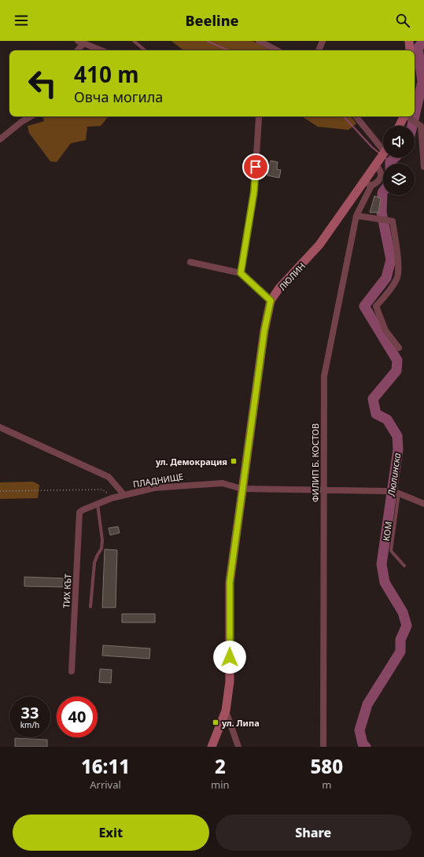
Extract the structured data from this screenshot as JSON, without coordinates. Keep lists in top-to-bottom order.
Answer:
{
  "streets": {
    "street": [
      "ЛЮЛИН",
      "ФИЛИП Б. КОСТОВ",
      "ПЛАДНИЩЕ",
      "ТИХ КЪТ"
    ],
    "lane": ["КОМ"]
  },
  "crossings": [
    ["ЛЮЛИН", "ФИЛИП Б. КОСТОВ"],
    ["ЛЮЛИН", "ПЛАДНИЩЕ"],
    ["ФИЛИП Б. КОСТОВ", "ПЛАДНИЩЕ"],
    ["ПЛАДНИЩЕ", "КОМ"],
    ["ПЛАДНИЩЕ", "ТИХ КЪТ"]
  ],
  "water": ["Люлинска"],
  "places": {
    "transit": ["ул. Демокрация", "ул. Липа"]
  },
  "page": {
    "header": "Beeline",
    "turn": ["410 m", "Овча могила"],
    "speed": "33 km/h",
    "limit": "40",
    "eta": [
      "16:11",
      "Arrival",
      "2",
      "min",
      "580",
      "m"
    ],
    "buttons": ["Exit", "Share"]
  }
}
